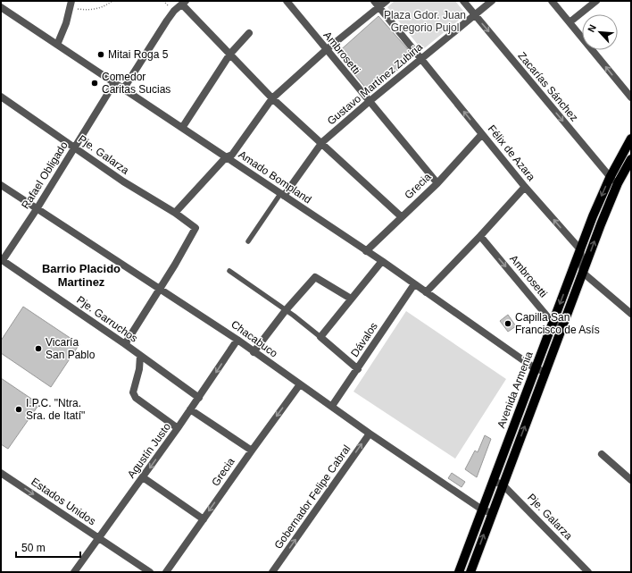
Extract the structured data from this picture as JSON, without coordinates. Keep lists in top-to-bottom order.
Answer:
{
  "streets": {
    "main road": ["Avenida Armenia"],
    "street": [
      "Ambrosetti",
      "Gustavo Martínez Zubiria",
      "Zacarías Sánchez",
      "Félix de Azara",
      "Pje. Galarza",
      "Rafael Obligado",
      "Amado Bompland",
      "Grecia",
      "Pje. Garruchos",
      "Chacabuco",
      "Dávalos",
      "Agustín Justo",
      "Gobernador Felipe Cabral",
      "Estados Unidos"
    ]
  },
  "crossings": [
    ["Ambrosetti", "Gustavo Martínez Zubiria"],
    ["Ambrosetti", "Grecia"],
    ["Ambrosetti", "Avenida Armenia"],
    ["Gustavo Martínez Zubiria", "Zacarías Sánchez"],
    ["Gustavo Martínez Zubiria", "Félix de Azara"],
    ["Gustavo Martínez Zubiria", "Amado Bompland"],
    ["Zacarías Sánchez", "Avenida Armenia"],
    ["Félix de Azara", "Grecia"],
    ["Félix de Azara", "Avenida Armenia"],
    ["Pje. Galarza", "Rafael Obligado"],
    ["Pje. Galarza", "Chacabuco"],
    ["Pje. Galarza", "Avenida Armenia"],
    ["Rafael Obligado", "Amado Bompland"],
    ["Rafael Obligado", "Pje. Garruchos"],
    ["Rafael Obligado", "Chacabuco"],
    ["Amado Bompland", "Grecia"],
    ["Amado Bompland", "Dávalos"],
    ["Amado Bompland", "Avenida Armenia"],
    ["Grecia", "Chacabuco"],
    ["Pje. Garruchos", "Agustín Justo"],
    ["Chacabuco", "Dávalos"],
    ["Chacabuco", "Avenida Armenia"],
    ["Chacabuco", "Agustín Justo"],
    ["Chacabuco", "Gobernador Felipe Cabral"],
    ["Agustín Justo", "Estados Unidos"]
  ],
  "one_way": [
    "Zacarías Sánchez",
    "Félix de Azara",
    "Grecia",
    "Agustín Justo",
    "Gobernador Felipe Cabral",
    "Estados Unidos"
  ],
  "districts": ["Barrio Placido Martinez"],
  "parks": ["Plaza Gdor. Juan Gregorio Pujol"],
  "places": [
    "Mitai Roga 5",
    "Comedor Caritas Sucias",
    "Capilla San Francisco de Asís",
    "Vicaría San Pablo",
    "I.P.C. \"Ntra. Sra. de Itatí\""
  ],
  "scale_bar": "50 m",
  "north": "top left"
}
